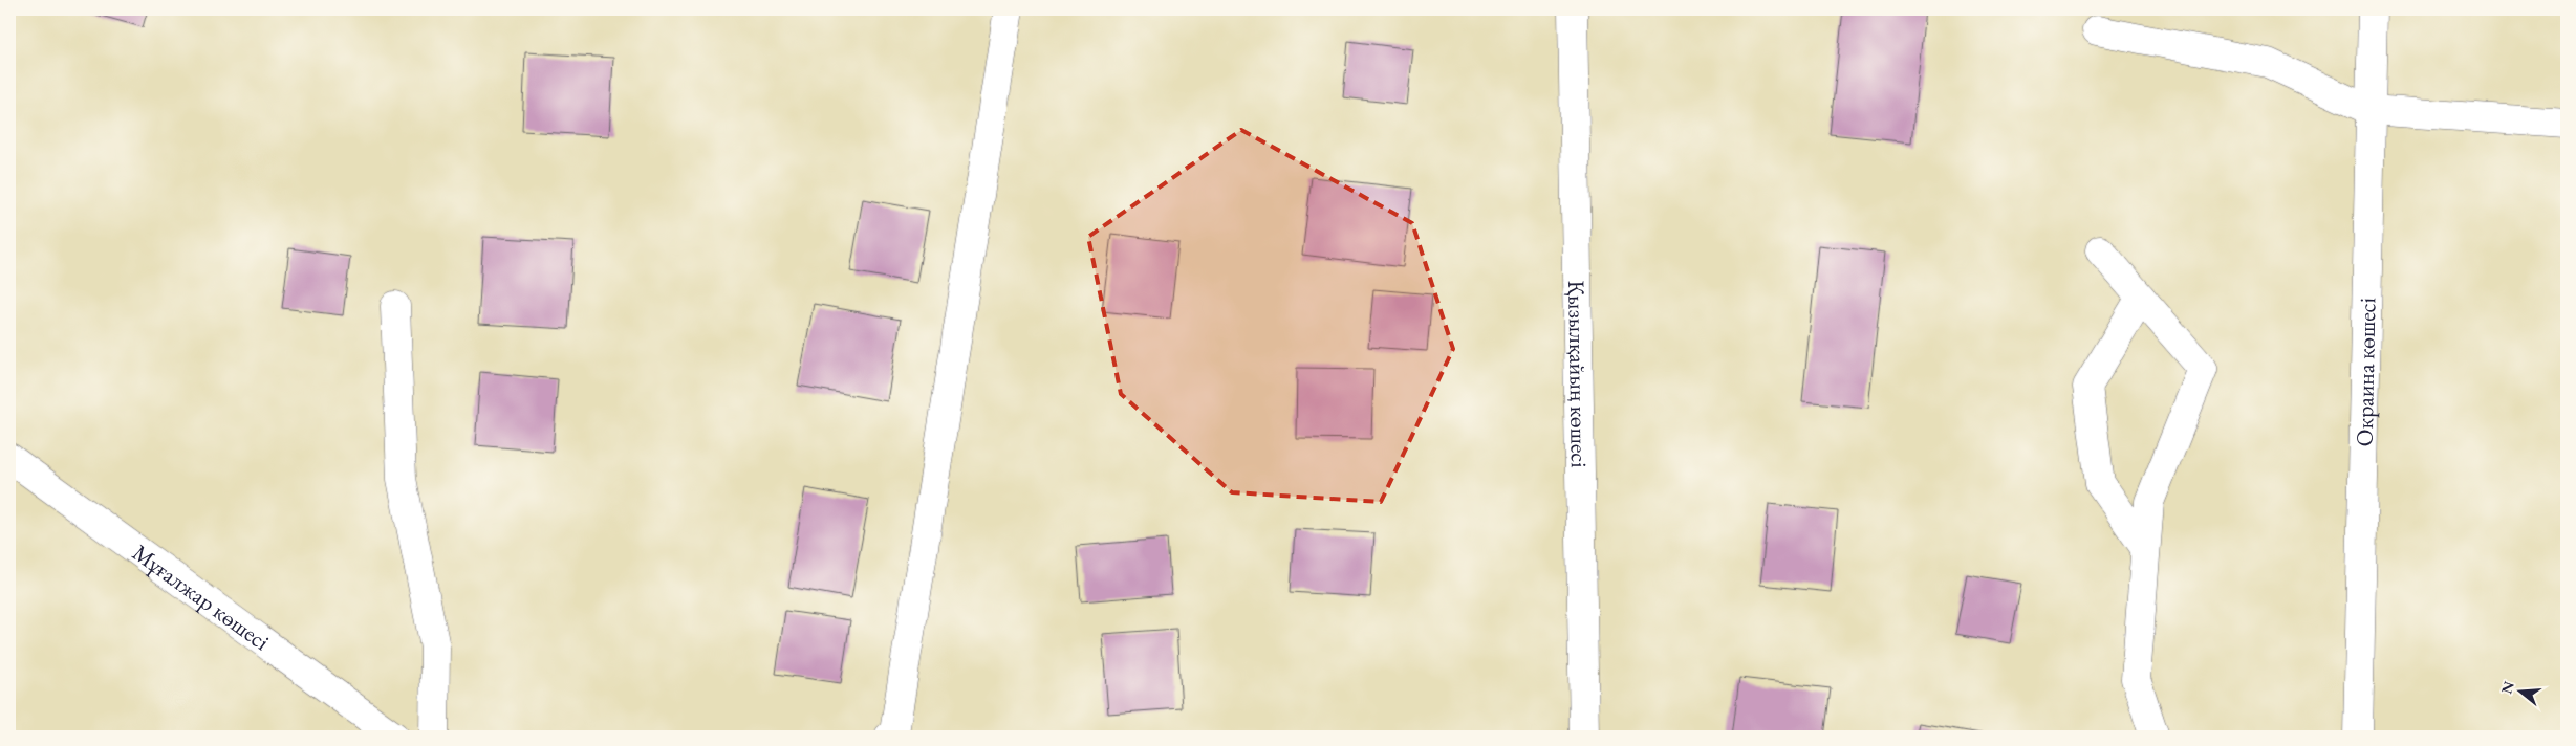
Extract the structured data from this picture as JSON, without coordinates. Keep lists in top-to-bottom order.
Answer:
{
  "streets": {
    "street": ["Қызылқайың көшесі", "Окраина көшесі", "Мұғалжар көшесі"]
  },
  "north": "left"
}
